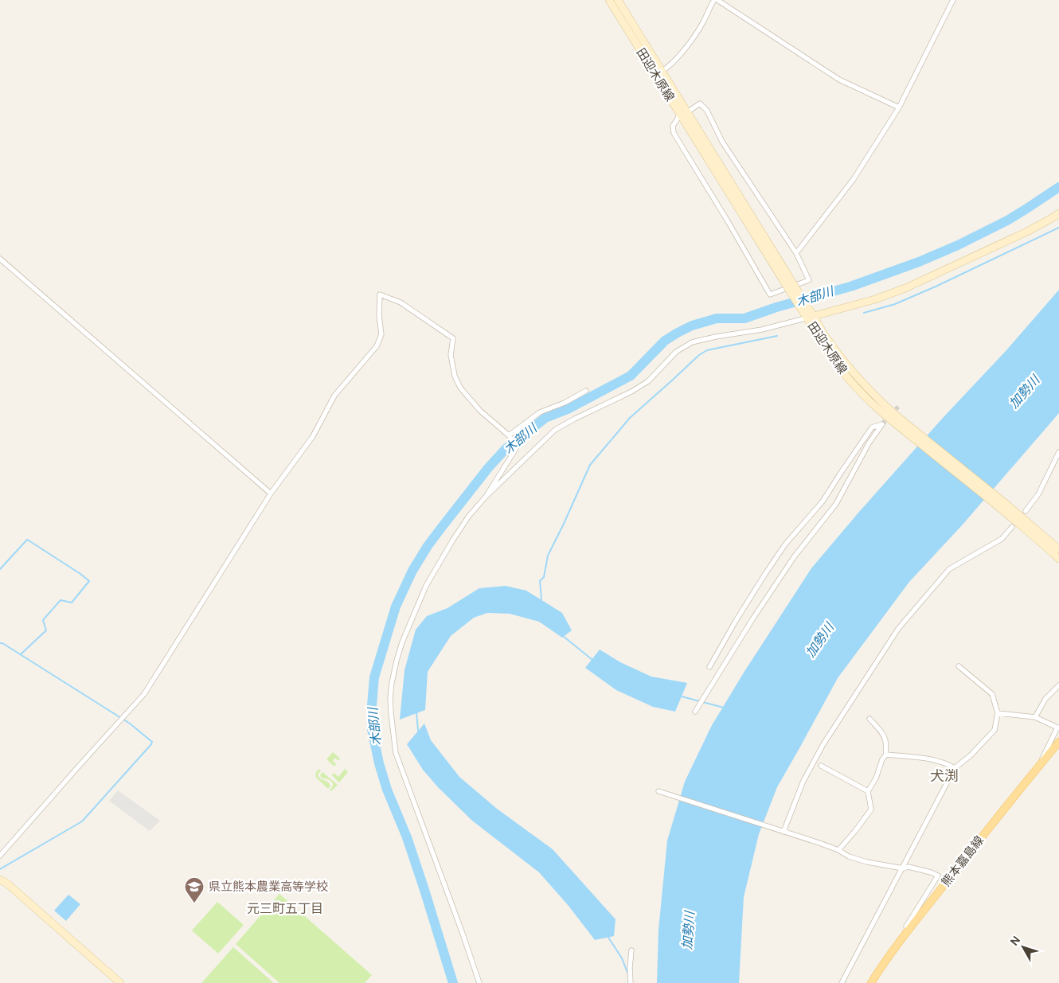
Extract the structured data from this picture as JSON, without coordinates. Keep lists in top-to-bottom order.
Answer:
{
  "streets": {
    "main road": ["田迎木原線", "熊本嘉島線"]
  },
  "districts": ["犬渕", "元三町五丁目"],
  "water": ["木部川", "加勢川"],
  "places": {
    "school or university": ["県立熊本農業高等学校"]
  },
  "north": "top left"
}
